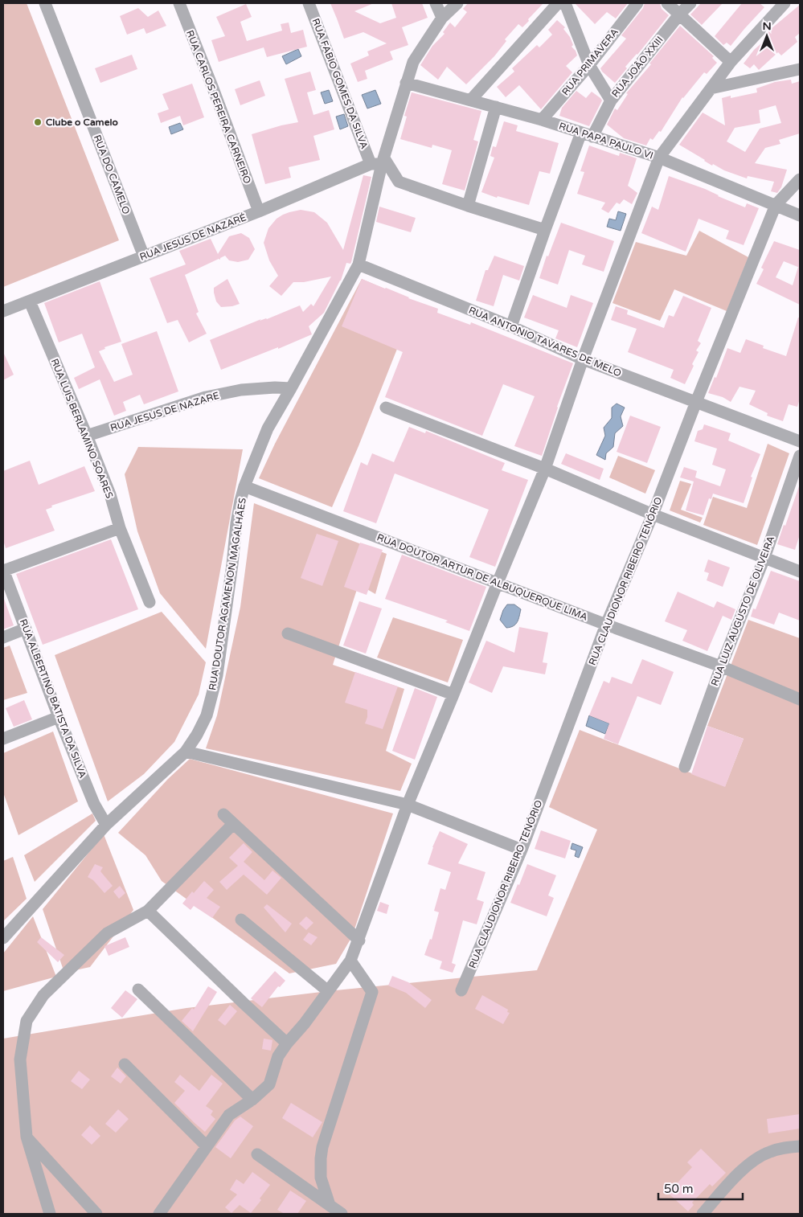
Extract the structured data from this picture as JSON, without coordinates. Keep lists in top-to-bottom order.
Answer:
{
  "streets": {
    "street": [
      "RUA PRIMAVERA",
      "RUA JOÃO XXIII",
      "RUA FABIO GOMES DA SILVA",
      "RUA CARLOS PEREIRA CARNEIRO",
      "RUA PAPA PAULO VI",
      "RUA DO CAMELO",
      "RUA JESUS DE NAZARÉ",
      "RUA ANTONIO TAVARES DE MELO",
      "RUA JESUS DE NAZARE",
      "RUA LUIS BERLAMINO SOARES",
      "RUA DOUTOR ARTUR DE ALBUQUERQUE LIMA",
      "RUA CLAUDIONOR RIBEIRO TENÓRIO",
      "RUA DOUTOR AGAMENON MAGALHÃES",
      "RUA LUIZ AUGUSTO DE OLIVEIRA",
      "RUA ALBERTINO BATISTA DA SILVA"
    ]
  },
  "crossings": [
    ["RUA PRIMAVERA", "RUA PAPA PAULO VI"],
    ["RUA JOÃO XXIII", "RUA FABIO GOMES DA SILVA"],
    ["RUA JOÃO XXIII", "RUA PAPA PAULO VI"],
    ["RUA JOÃO XXIII", "RUA ANTONIO TAVARES DE MELO"],
    ["RUA FABIO GOMES DA SILVA", "RUA JESUS DE NAZARÉ"],
    ["RUA FABIO GOMES DA SILVA", "RUA DOUTOR AGAMENON MAGALHÃES"],
    ["RUA CARLOS PEREIRA CARNEIRO", "RUA JESUS DE NAZARÉ"],
    ["RUA PAPA PAULO VI", "RUA CLAUDIONOR RIBEIRO TENÓRIO"],
    ["RUA PAPA PAULO VI", "RUA DOUTOR AGAMENON MAGALHÃES"],
    ["RUA DO CAMELO", "RUA JESUS DE NAZARÉ"],
    ["RUA JESUS DE NAZARÉ", "RUA LUIS BERLAMINO SOARES"],
    ["RUA JESUS DE NAZARÉ", "RUA DOUTOR AGAMENON MAGALHÃES"],
    ["RUA ANTONIO TAVARES DE MELO", "RUA CLAUDIONOR RIBEIRO TENÓRIO"],
    ["RUA ANTONIO TAVARES DE MELO", "RUA DOUTOR AGAMENON MAGALHÃES"],
    ["RUA JESUS DE NAZARE", "RUA LUIS BERLAMINO SOARES"],
    ["RUA JESUS DE NAZARE", "RUA DOUTOR AGAMENON MAGALHÃES"],
    ["RUA DOUTOR ARTUR DE ALBUQUERQUE LIMA", "RUA CLAUDIONOR RIBEIRO TENÓRIO"],
    ["RUA DOUTOR ARTUR DE ALBUQUERQUE LIMA", "RUA DOUTOR AGAMENON MAGALHÃES"],
    ["RUA DOUTOR ARTUR DE ALBUQUERQUE LIMA", "RUA LUIZ AUGUSTO DE OLIVEIRA"],
    ["RUA DOUTOR AGAMENON MAGALHÃES", "RUA ALBERTINO BATISTA DA SILVA"]
  ],
  "places": ["Clube o Camelo"],
  "scale_bar": "50 m",
  "north": "top"
}
